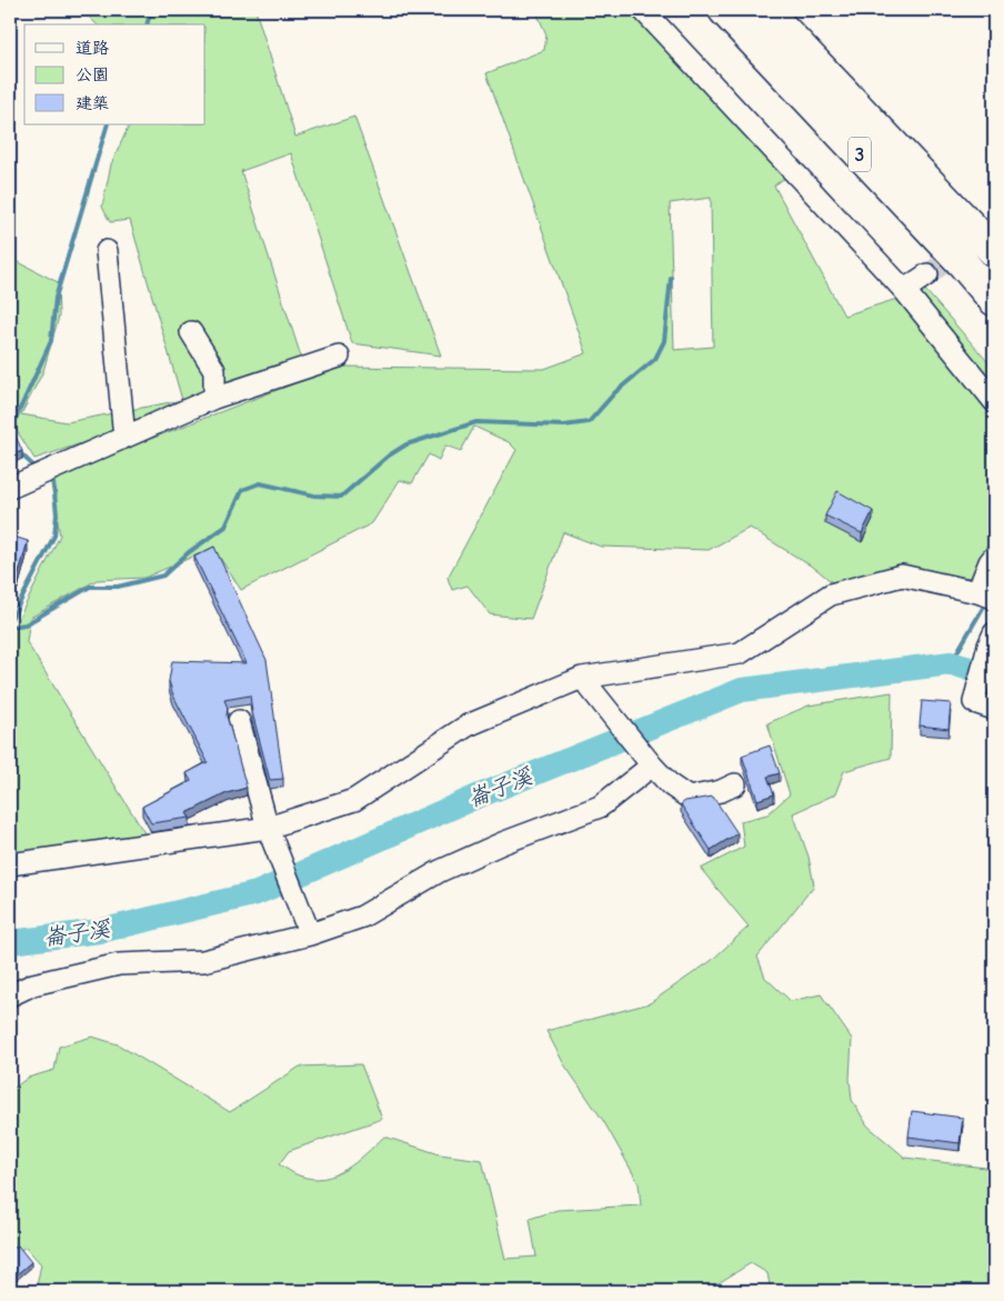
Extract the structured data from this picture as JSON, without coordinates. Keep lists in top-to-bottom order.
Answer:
{
  "streets": {
    "highway": ["3"]
  },
  "water": ["崙子溪"],
  "legend": ["道路", "公園", "建築"]
}
